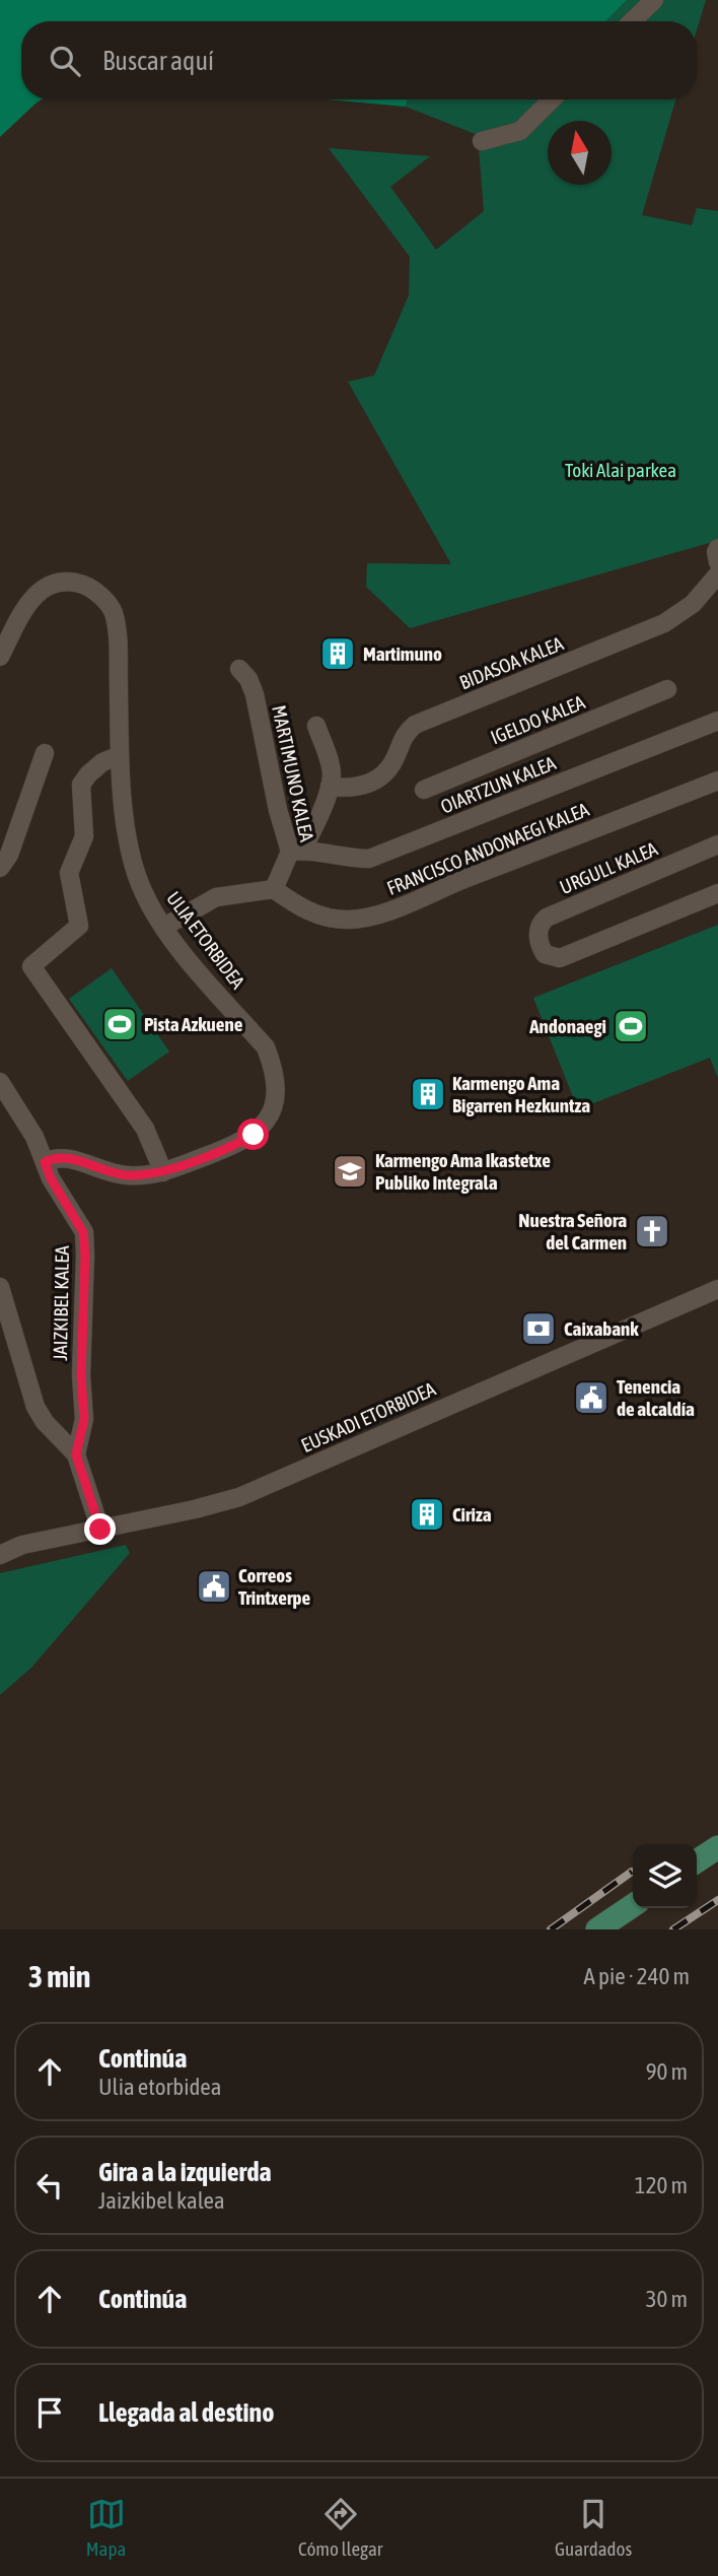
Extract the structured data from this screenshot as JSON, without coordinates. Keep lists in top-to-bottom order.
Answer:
{
  "streets": {
    "street": [
      "BIDASOA KALEA",
      "IGELDO KALEA",
      "MARTIMUNO KALEA",
      "OIARTZUN KALEA",
      "FRANCISCO ANDONAEGI KALEA",
      "URGULL KALEA",
      "ULIA ETORBIDEA",
      "JAIZKIBEL KALEA",
      "EUSKADI ETORBIDEA"
    ]
  },
  "crossings": [
    ["MARTIMUNO KALEA", "OIARTZUN KALEA"],
    ["MARTIMUNO KALEA", "FRANCISCO ANDONAEGI KALEA"],
    ["ULIA ETORBIDEA", "JAIZKIBEL KALEA"]
  ],
  "parks": ["Toki Alai parkea"],
  "places": {
    "building": ["Martimuno", "Karmengo Ama Bigarren Hezkuntza", "Ciriza"],
    "sports": ["Pista Azkuene", "Andonaegi"],
    "school or university": ["Karmengo Ama Ikastetxe Publiko Integrala"],
    "church": ["Nuestra Señora del Carmen"],
    "bank": ["Caixabank"],
    "public building": ["Tenencia de alcaldía", "Correos Trintxerpe"]
  },
  "north": "top",
  "page": {
    "search": "Buscar aquí",
    "heading": ["3 min", "A pie · 240 m"],
    "list": [
      ["Continúa", "Ulia etorbidea", "90 m"],
      ["Gira a la izquierda", "Jaizkibel kalea", "120 m"],
      ["Continúa", "30 m"],
      "Llegada al destino"
    ],
    "nav": ["Mapa", "Cómo llegar", "Guardados"]
  }
}
